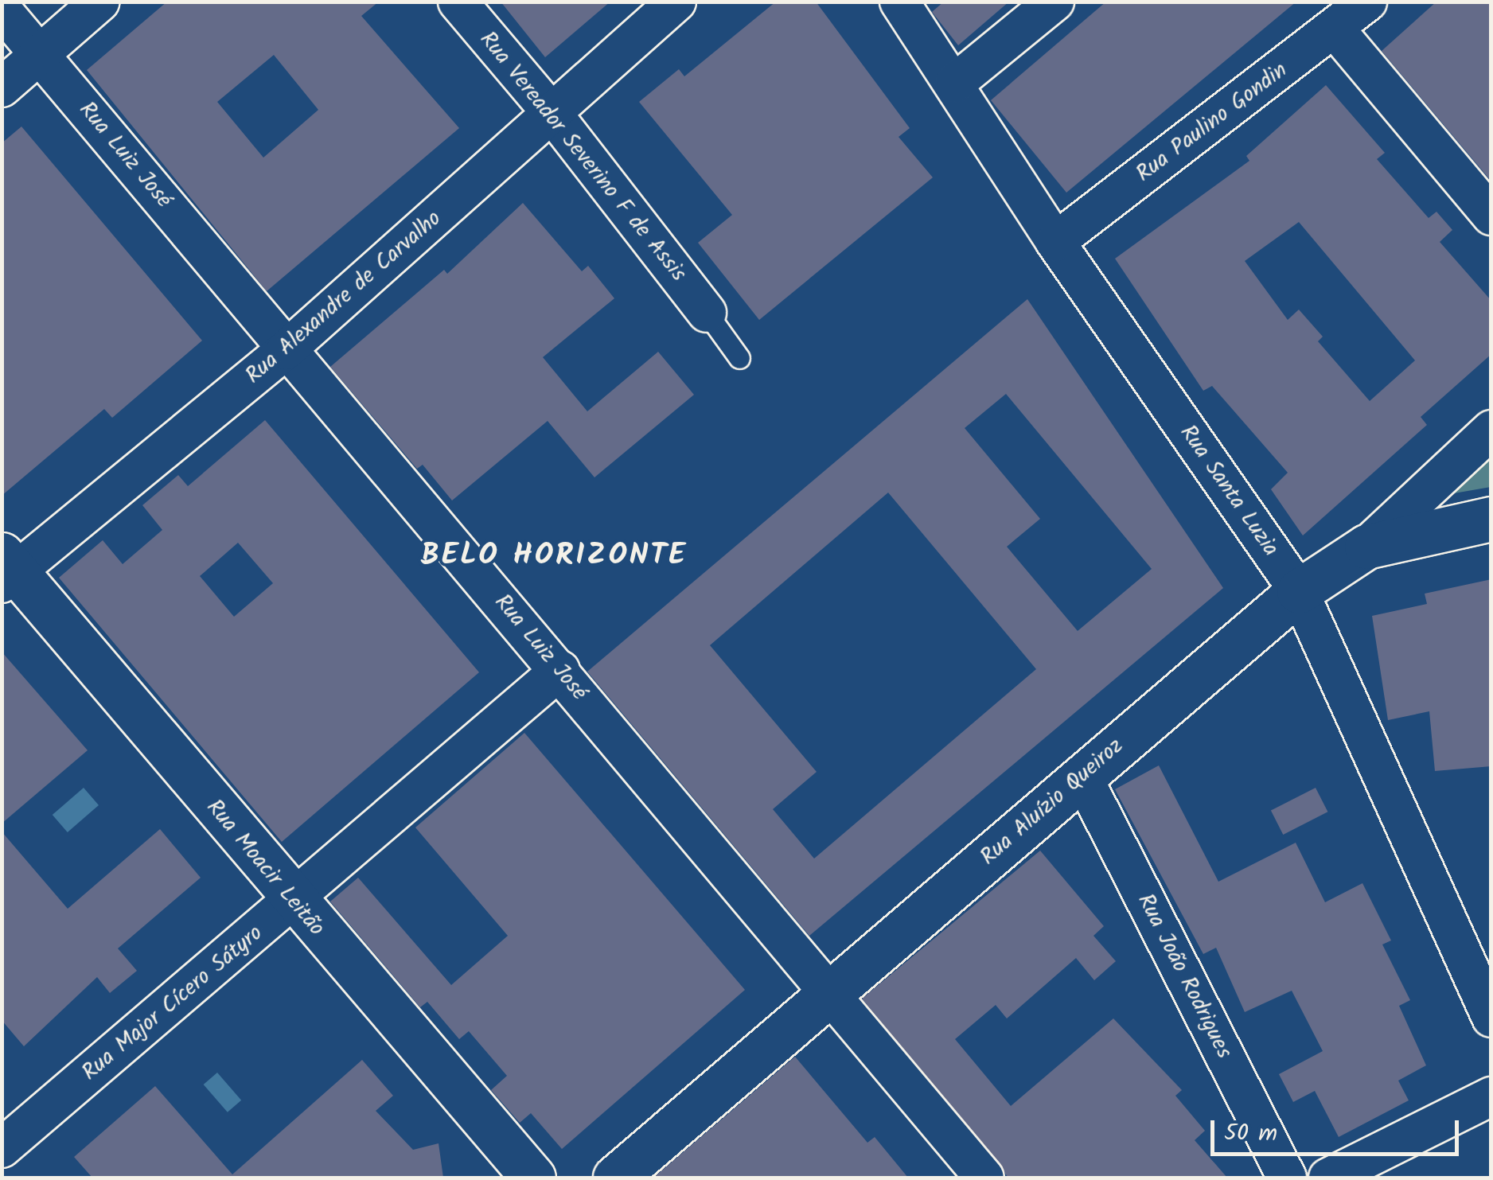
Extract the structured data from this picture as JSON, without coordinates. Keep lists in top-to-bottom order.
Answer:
{
  "streets": {
    "main road": ["Rua Aluízio Queiroz", "Rua Moacir Leitão"],
    "street": [
      "Rua Paulino Gondin",
      "Rua Luiz José",
      "Rua Vereador Severino F de Assis",
      "Rua Alexandre de Carvalho",
      "Rua Santa Luzia",
      "Rua João Rodrigues",
      "Rua Major Cícero Sátyro"
    ]
  },
  "crossings": [
    ["Rua Paulino Gondin", "Rua Santa Luzia"],
    ["Rua Luiz José", "Rua Alexandre de Carvalho"],
    ["Rua Luiz José", "Rua Aluízio Queiroz"],
    ["Rua Luiz José", "Rua Major Cícero Sátyro"],
    ["Rua Vereador Severino F de Assis", "Rua Alexandre de Carvalho"],
    ["Rua Alexandre de Carvalho", "Rua Moacir Leitão"],
    ["Rua Santa Luzia", "Rua Aluízio Queiroz"],
    ["Rua Aluízio Queiroz", "Rua João Rodrigues"],
    ["Rua Moacir Leitão", "Rua Major Cícero Sátyro"]
  ],
  "districts": ["BELO HORIZONTE"],
  "scale_bar": "50 m"
}
